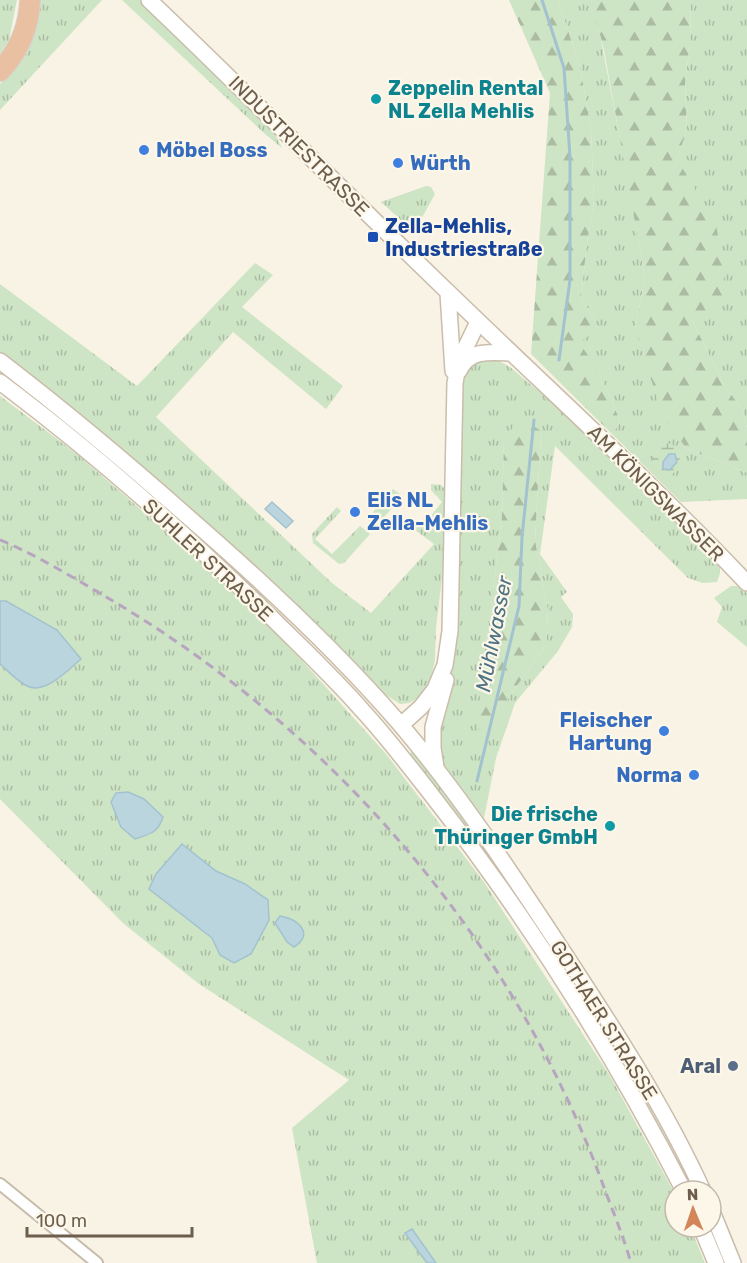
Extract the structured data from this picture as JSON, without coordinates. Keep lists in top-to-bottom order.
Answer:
{
  "streets": {
    "main road": [
      "INDUSTRIESTRASSE",
      "AM KÖNIGSWASSER",
      "SUHLER STRASSE",
      "GOTHAER STRASSE"
    ]
  },
  "crossings": [
    ["INDUSTRIESTRASSE", "AM KÖNIGSWASSER"],
    ["SUHLER STRASSE", "GOTHAER STRASSE"]
  ],
  "water": ["Mühlwasser"],
  "places": {
    "other": [
      "Zeppelin Rental NL Zella Mehlis",
      "Möbel Boss",
      "Würth",
      "Elis NL Zella-Mehlis",
      "Fleischer Hartung",
      "Norma",
      "Die frische Thüringer GmbH",
      "Aral"
    ],
    "transit": ["Zella-Mehlis, Industriestraße"]
  },
  "scale_bar": "100 m",
  "north": "top"
}
